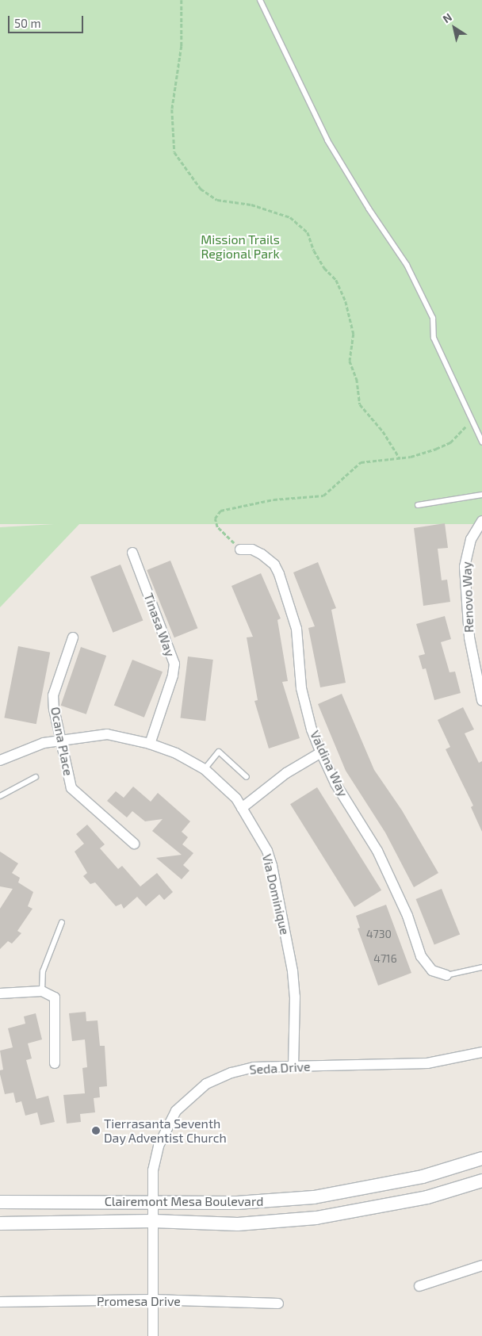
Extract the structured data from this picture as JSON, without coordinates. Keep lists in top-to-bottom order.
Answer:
{
  "streets": {
    "street": [
      "Renovo Way",
      "Tinasa Way",
      "Ocana Place",
      "Valdina Way",
      "Via Dominique",
      "Seda Drive",
      "Clairemont Mesa Boulevard",
      "Promesa Drive"
    ]
  },
  "crossings": [
    ["Tinasa Way", "Via Dominique"],
    ["Ocana Place", "Via Dominique"],
    ["Via Dominique", "Seda Drive"],
    ["Seda Drive", "Clairemont Mesa Boulevard"],
    ["Seda Drive", "Promesa Drive"]
  ],
  "parks": ["Mission Trails Regional Park"],
  "places": ["Tierrasanta Seventh Day Adventist Church"],
  "house_numbers": ["4730", "4716"],
  "scale_bar": "50 m",
  "north": "top left"
}
